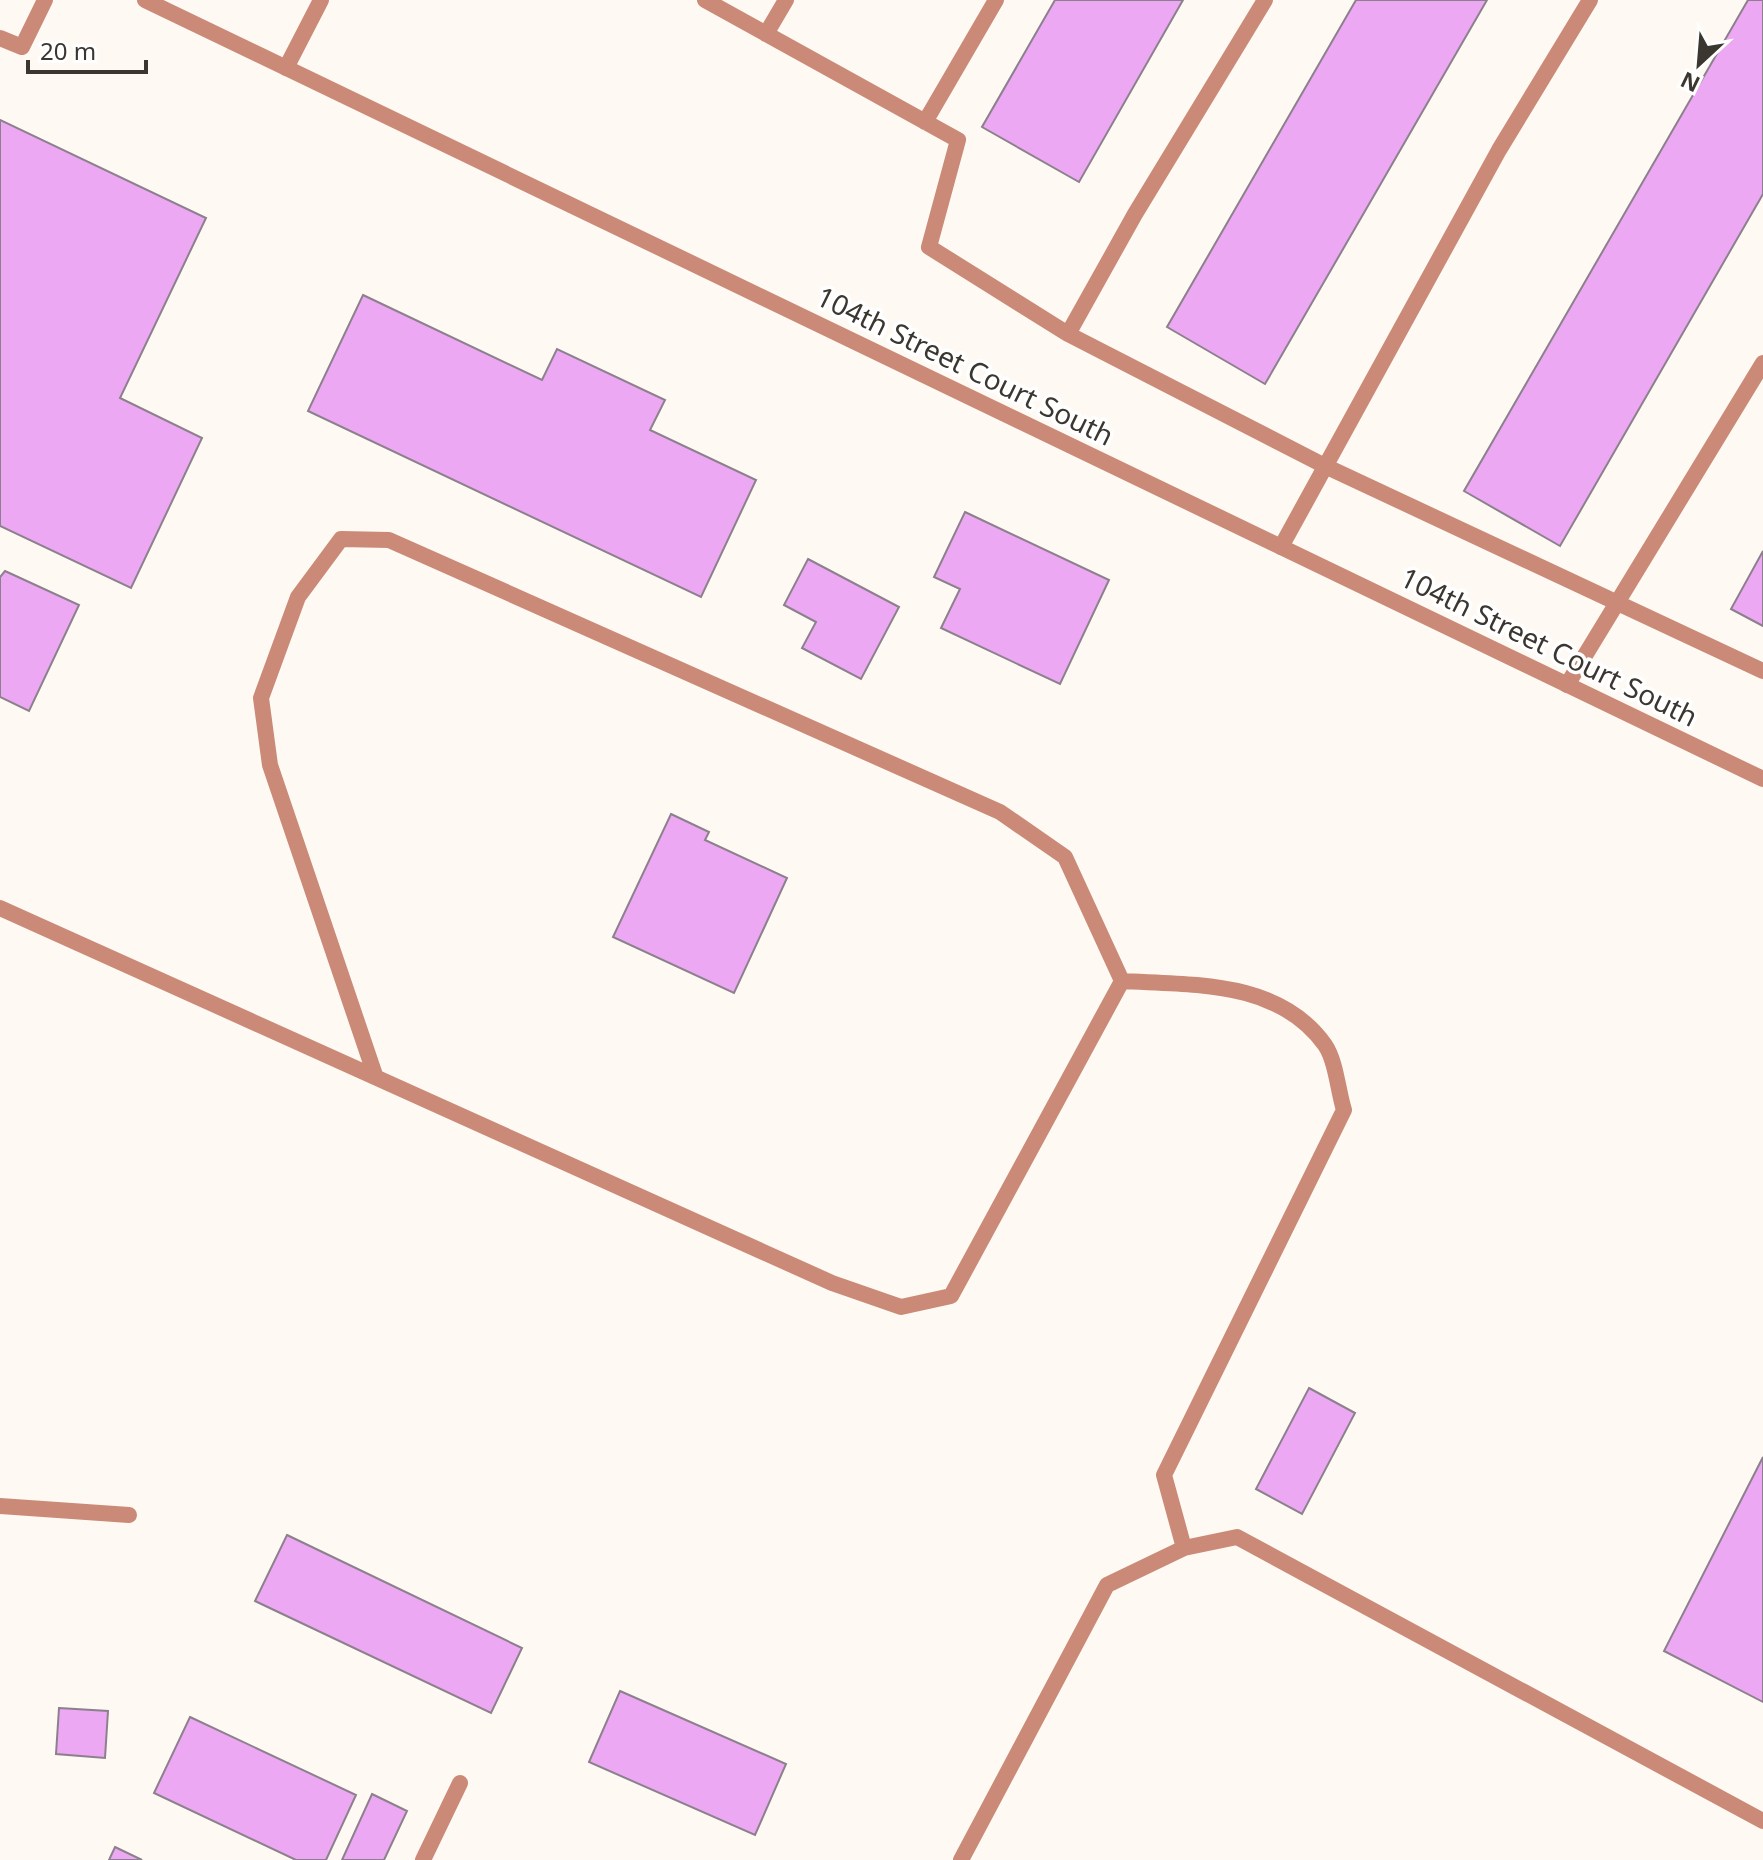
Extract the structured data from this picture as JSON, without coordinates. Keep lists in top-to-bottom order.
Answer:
{
  "streets": {
    "street": ["104th Street Court South"]
  },
  "scale_bar": "20 m",
  "north": "bottom left"
}
